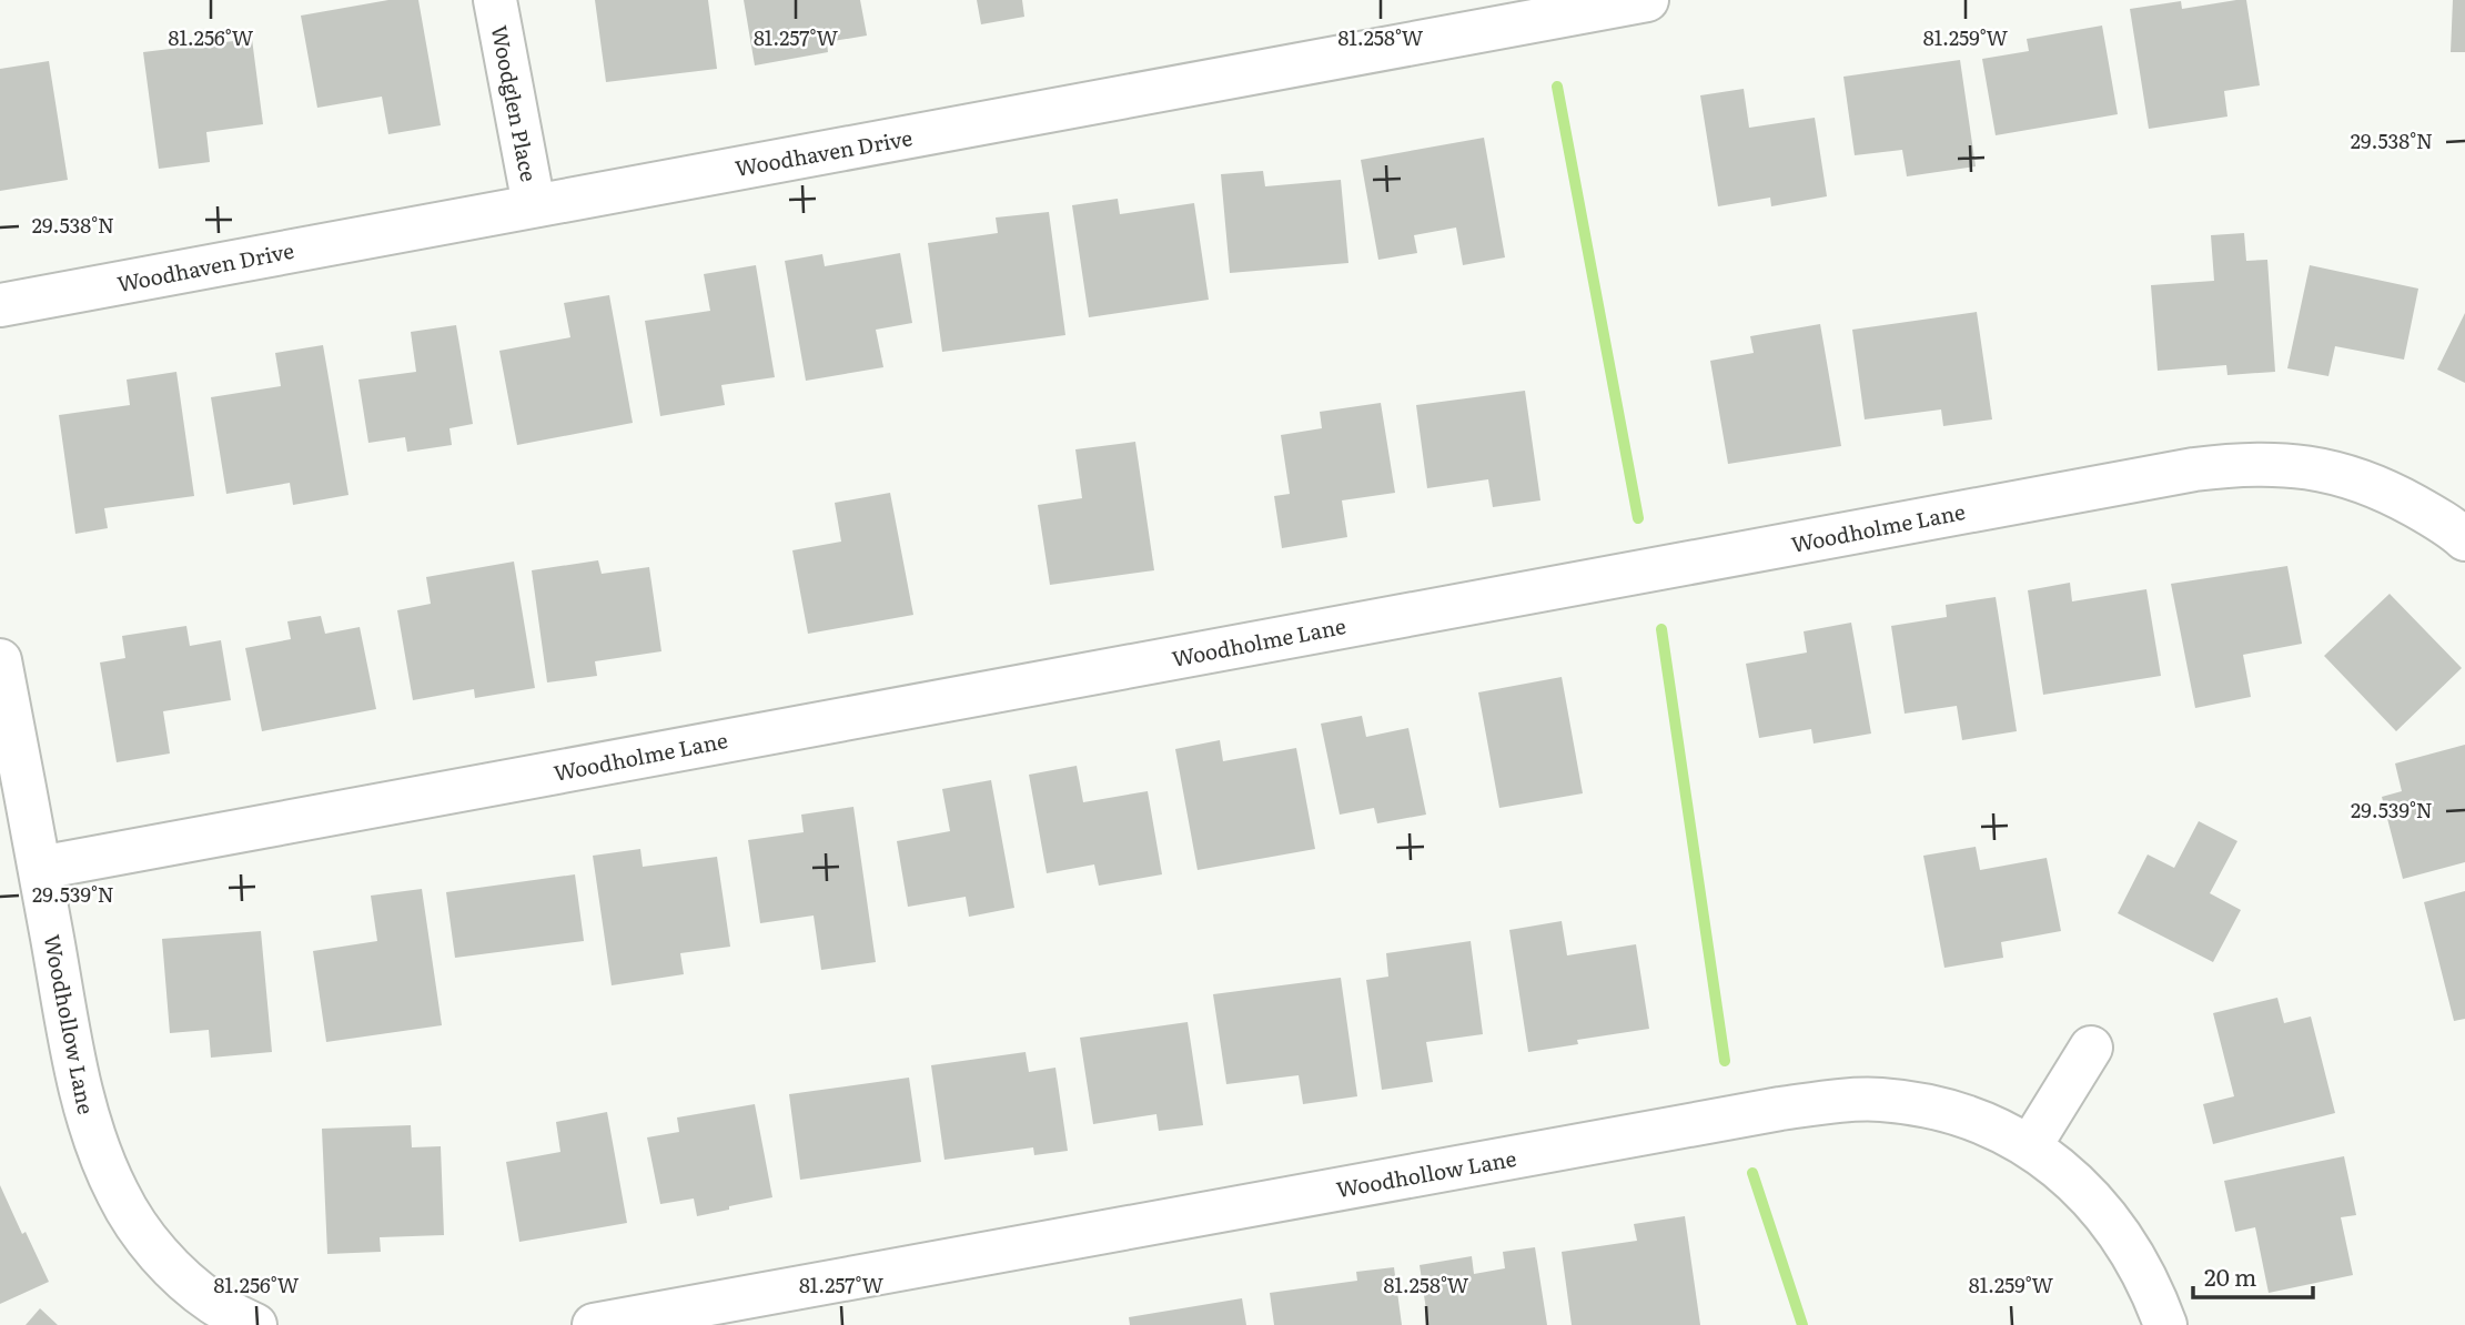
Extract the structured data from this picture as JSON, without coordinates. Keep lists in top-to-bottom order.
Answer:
{
  "streets": {
    "street": [
      "Woodglen Place",
      "Woodhaven Drive",
      "Woodholme Lane",
      "Woodhollow Lane"
    ]
  },
  "crossings": [
    ["Woodglen Place", "Woodhaven Drive"],
    ["Woodholme Lane", "Woodhollow Lane"]
  ],
  "scale_bar": "20 m",
  "coordinates": [
    "81.256°W",
    "81.257°W",
    "81.258°W",
    "81.259°W",
    "29.538°N",
    "29.539°N"
  ]
}
